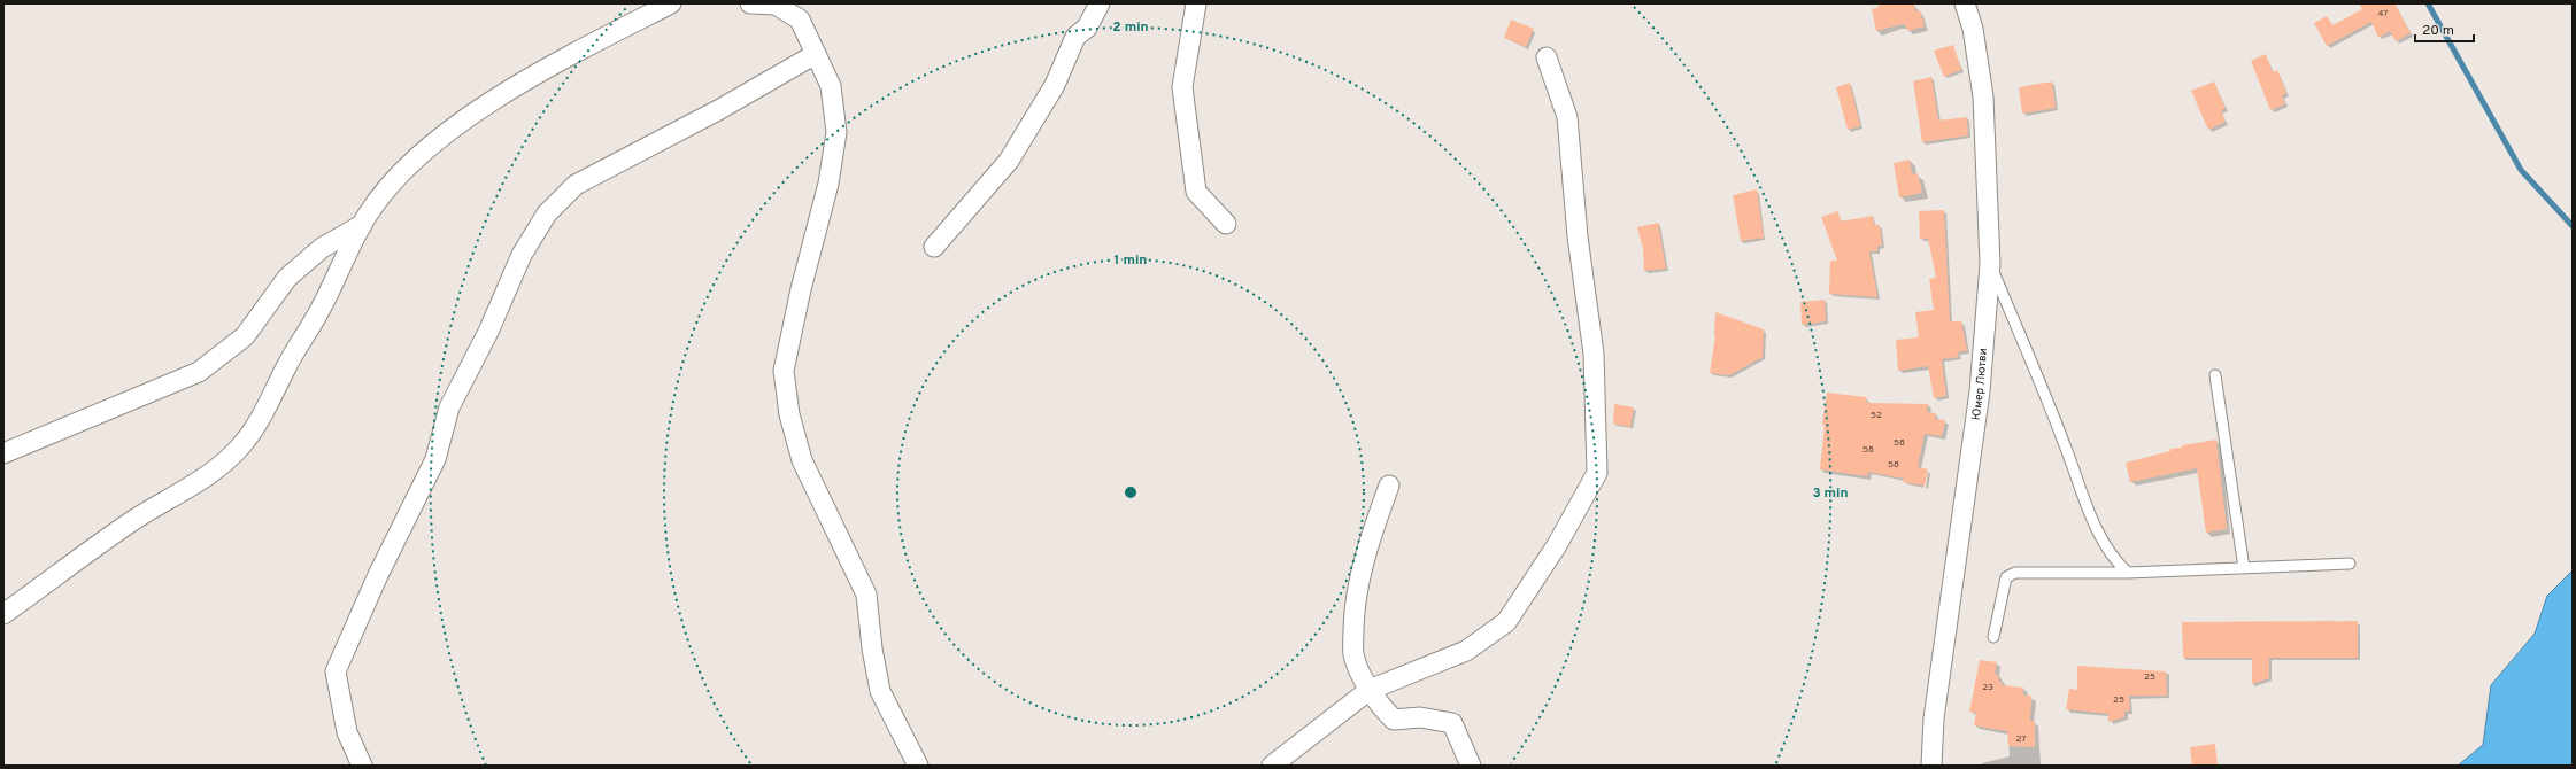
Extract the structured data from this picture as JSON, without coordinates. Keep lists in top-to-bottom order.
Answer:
{
  "streets": {
    "street": ["Юмер Лютви"]
  },
  "house_numbers": [
    "47",
    "52",
    "58",
    "58",
    "58",
    "25",
    "23",
    "25",
    "27"
  ],
  "scale_bar": "20 m",
  "rings": ["2 min", "1 min", "3 min"]
}
